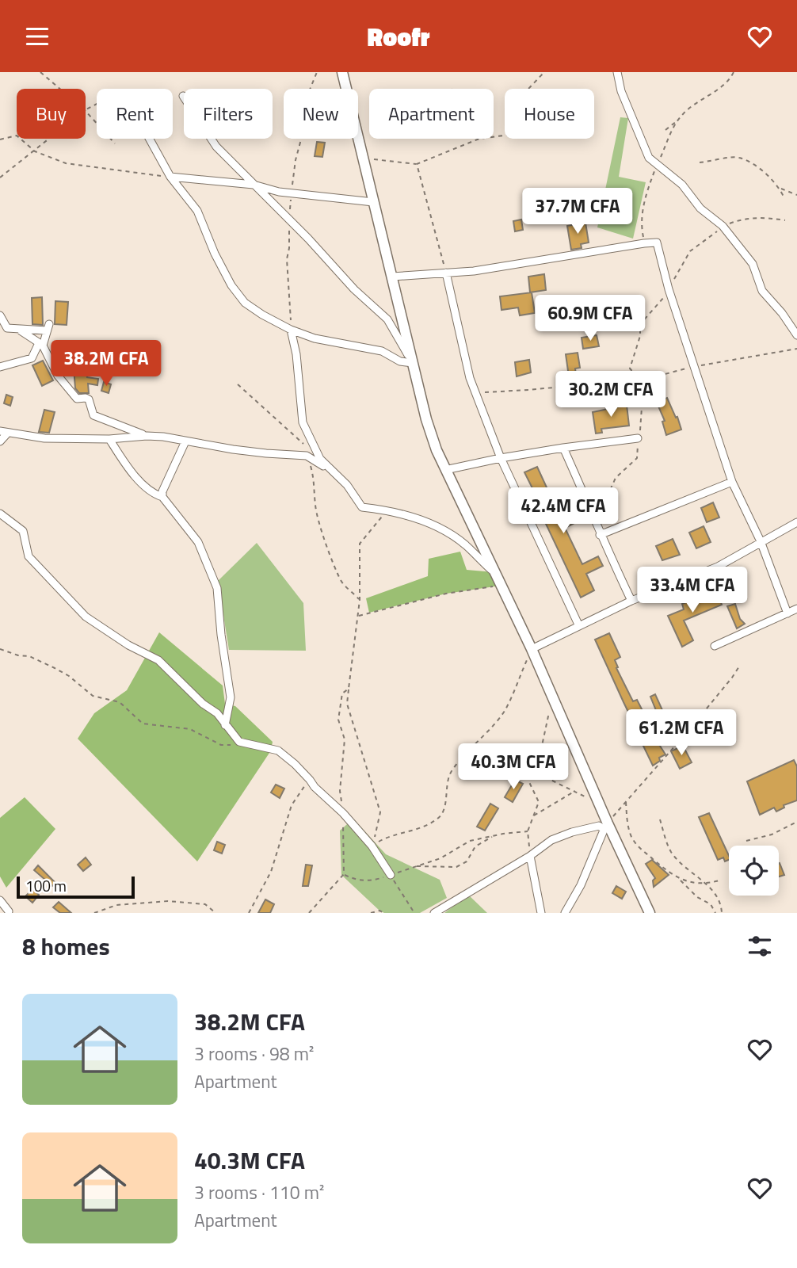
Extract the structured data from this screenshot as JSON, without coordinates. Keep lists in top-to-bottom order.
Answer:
{
  "scale_bar": "100 m",
  "page": {
    "header": "Roofr",
    "chip": [
      "Buy",
      "Rent",
      "Filters",
      "New",
      "Apartment",
      "House"
    ],
    "price": [
      "37.7M CFA",
      "60.9M CFA",
      "38.2M CFA",
      "30.2M CFA",
      "42.4M CFA",
      "33.4M CFA",
      "61.2M CFA",
      "40.3M CFA"
    ],
    "scale": "100 m",
    "heading": "8 homes",
    "list": [
      {
        "name": "38.2M CFA",
        "note": "3 rooms · 98 m² · Apartment"
      },
      {
        "name": "40.3M CFA",
        "note": "3 rooms · 110 m² · Apartment"
      }
    ]
  }
}
